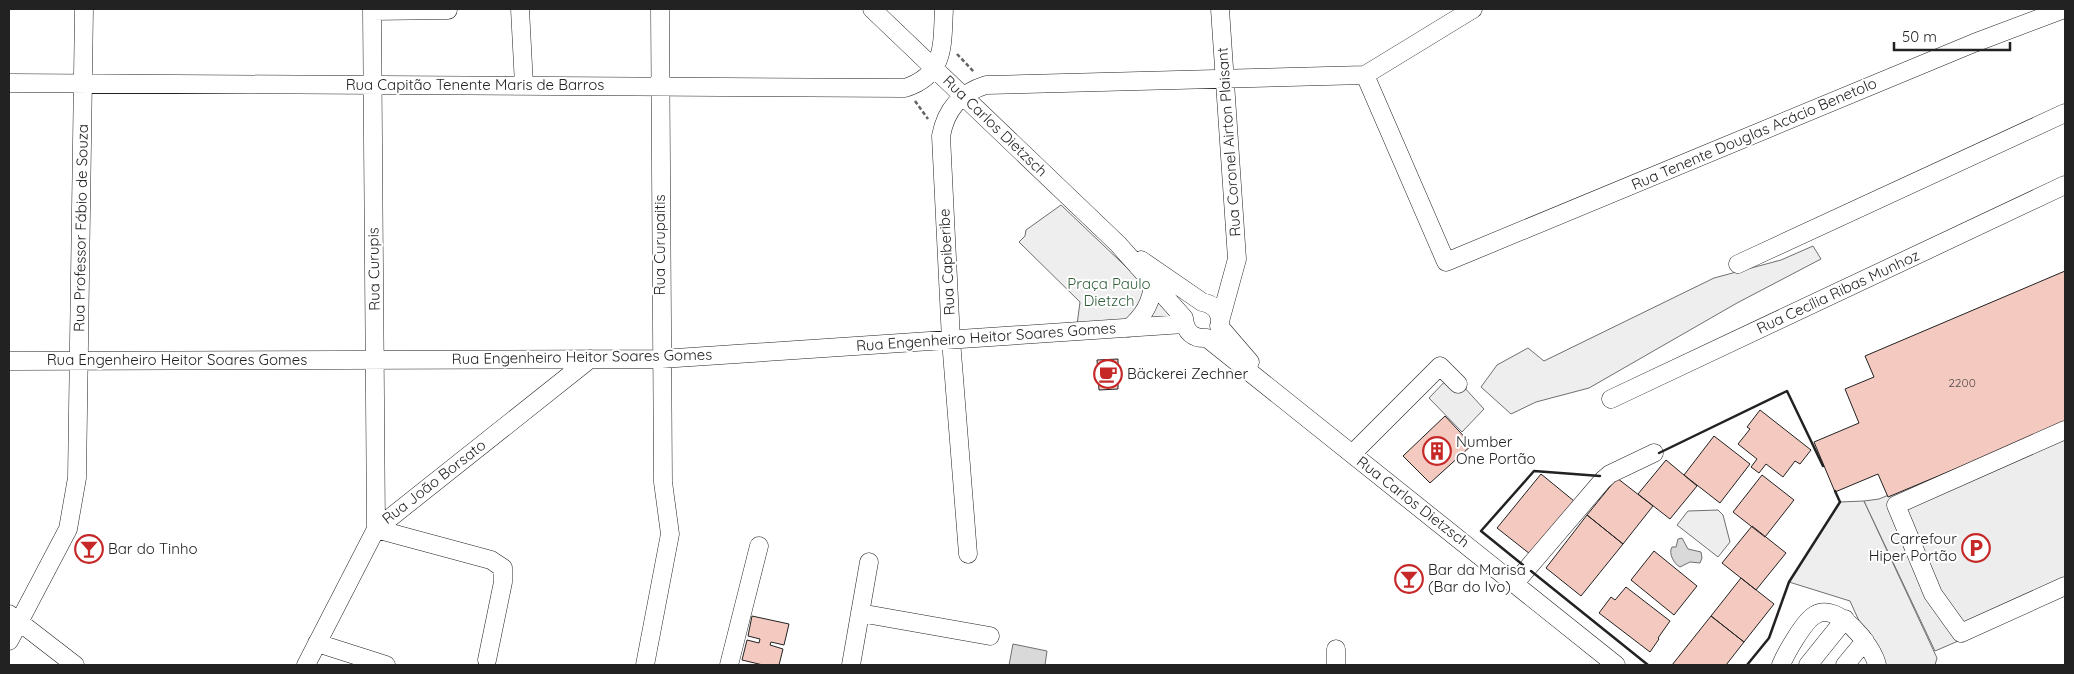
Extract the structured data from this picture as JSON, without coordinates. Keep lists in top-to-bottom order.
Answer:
{
  "streets": {
    "street": [
      "Rua Capitão Tenente Maris de Barros",
      "Rua Carlos Dietzsch",
      "Rua Tenente Douglas Acácio Benetolo",
      "Rua Coronel Airton Plaisant",
      "Rua Professor Fábio de Souza",
      "Rua Curupaitis",
      "Rua Capiberibe",
      "Rua Curupis",
      "Rua Cecília Ribas Munhoz",
      "Rua Engenheiro Heitor Soares Gomes",
      "Rua João Borsato"
    ]
  },
  "crossings": [
    ["Rua Capitão Tenente Maris de Barros", "Rua Professor Fábio de Souza"],
    ["Rua Capitão Tenente Maris de Barros", "Rua Curupaitis"],
    ["Rua Capitão Tenente Maris de Barros", "Rua Curupis"],
    ["Rua Carlos Dietzsch", "Rua Coronel Airton Plaisant"],
    ["Rua Carlos Dietzsch", "Rua Capiberibe"],
    ["Rua Carlos Dietzsch", "Rua Engenheiro Heitor Soares Gomes"],
    ["Rua Coronel Airton Plaisant", "Rua Engenheiro Heitor Soares Gomes"],
    ["Rua Professor Fábio de Souza", "Rua Engenheiro Heitor Soares Gomes"],
    ["Rua Curupaitis", "Rua Engenheiro Heitor Soares Gomes"],
    ["Rua Capiberibe", "Rua Engenheiro Heitor Soares Gomes"],
    ["Rua Curupis", "Rua Engenheiro Heitor Soares Gomes"],
    ["Rua Curupis", "Rua João Borsato"],
    ["Rua Engenheiro Heitor Soares Gomes", "Rua João Borsato"]
  ],
  "parks": ["Praça Paulo Dietzch"],
  "places": {
    "cafe": ["Bäckerei Zechner"],
    "building": ["Number One Portão"],
    "parking": ["Carrefour Hiper Portão"],
    "bar": ["Bar do Tinho", "Bar da Marisa (Bar do Ivo)"]
  },
  "house_numbers": ["2200"],
  "scale_bar": "50 m"
}
